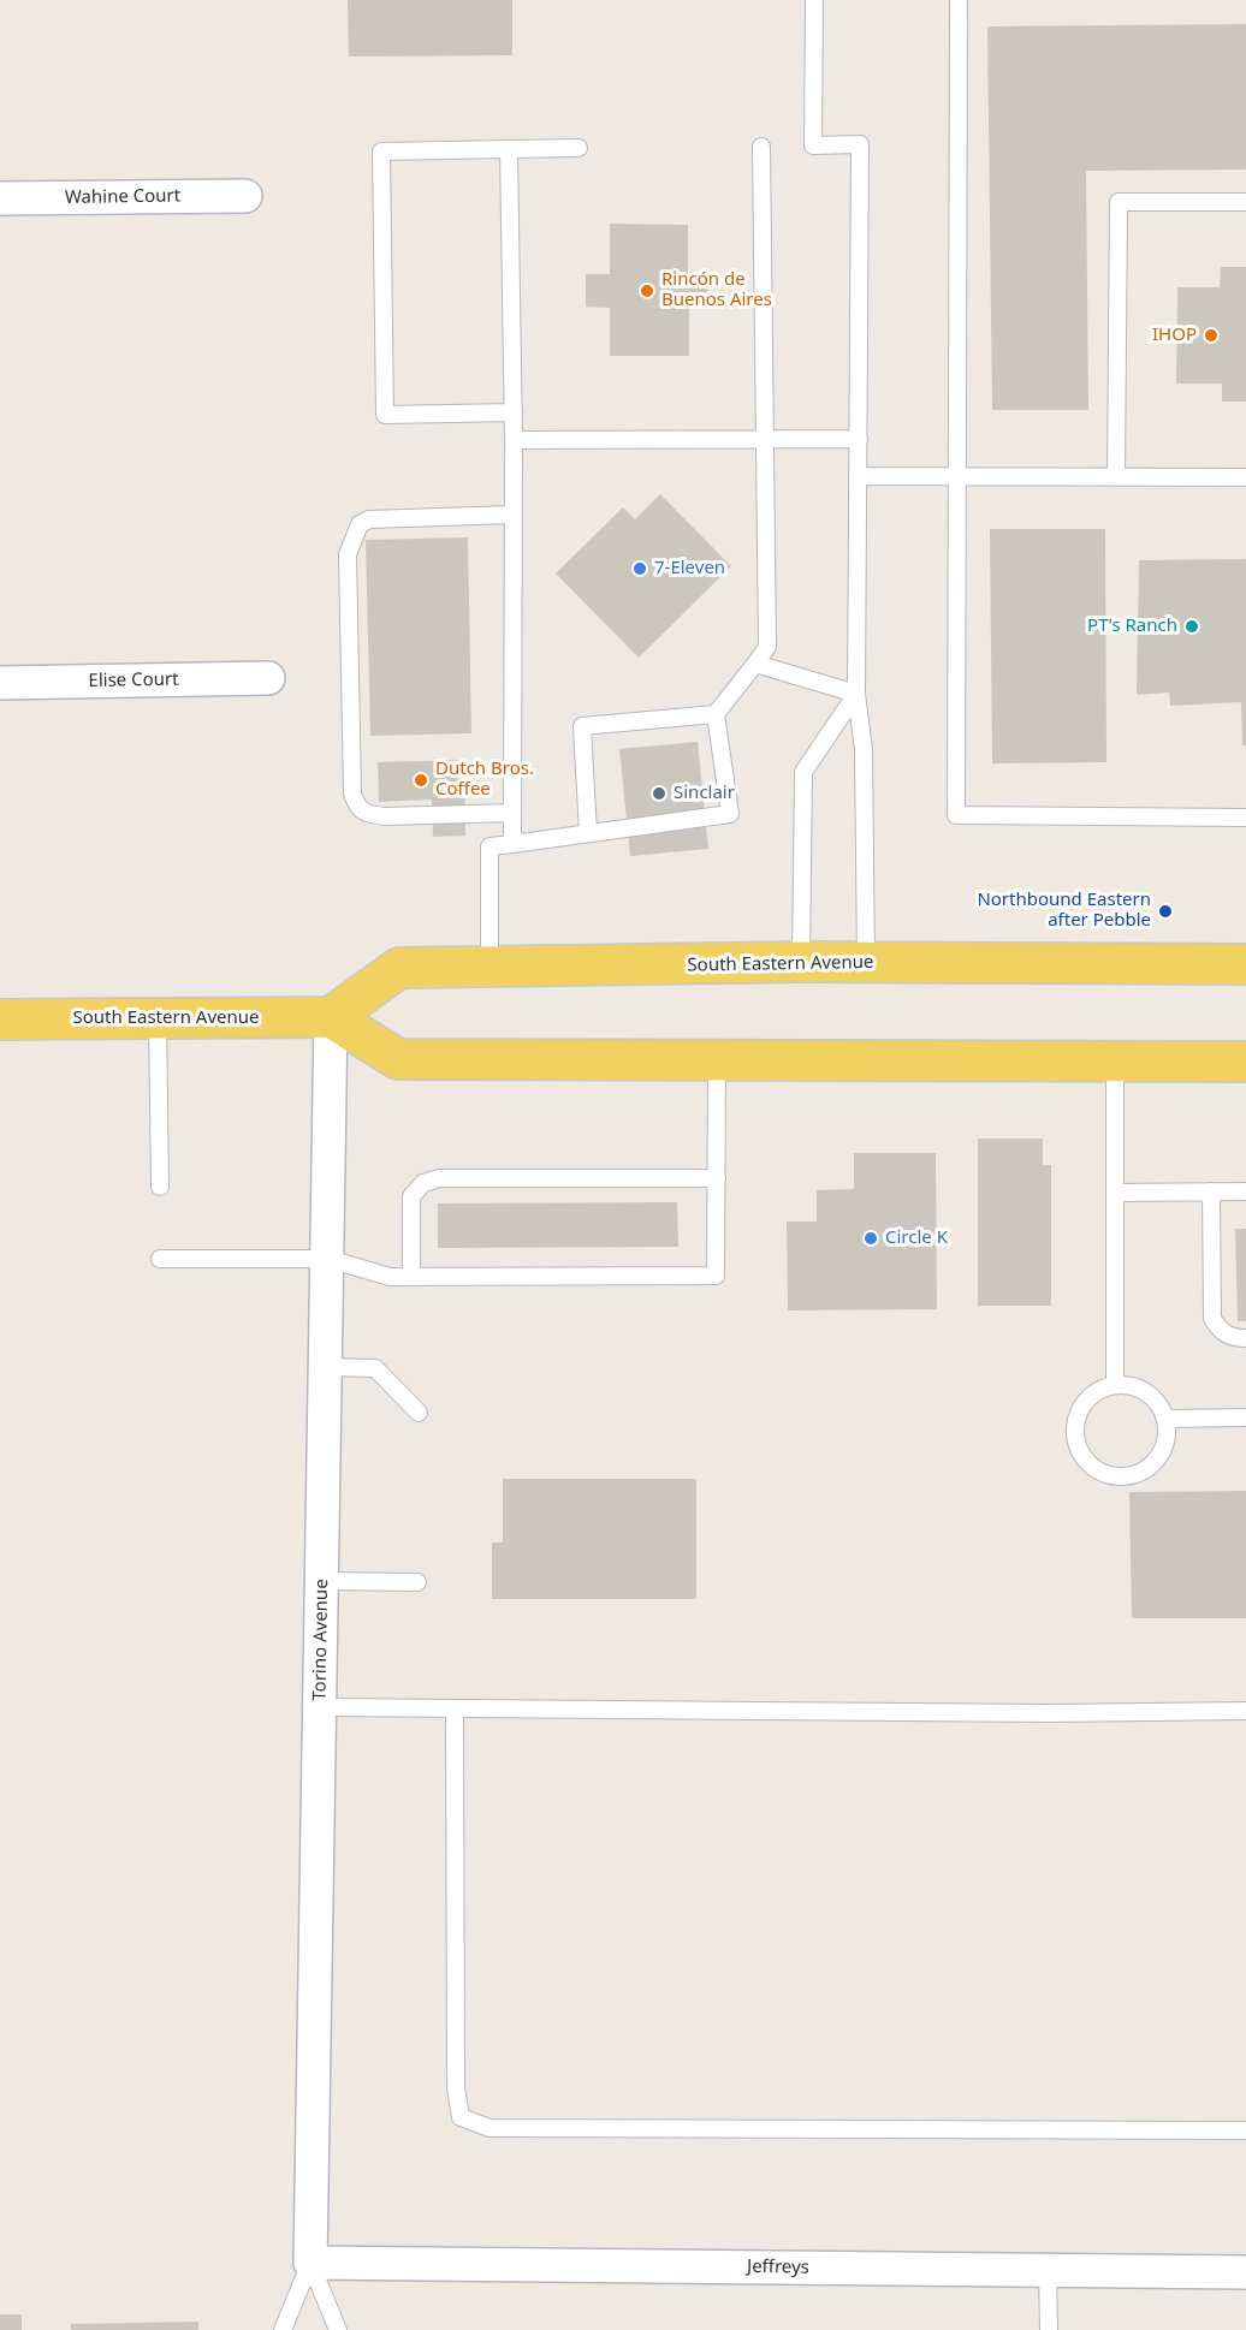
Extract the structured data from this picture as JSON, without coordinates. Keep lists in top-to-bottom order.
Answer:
{
  "streets": {
    "main road": ["South Eastern Avenue"],
    "street": [
      "Wahine Court",
      "Elise Court",
      "Torino Avenue",
      "Jeffreys"
    ]
  },
  "crossings": [
    ["South Eastern Avenue", "Torino Avenue"],
    ["Torino Avenue", "Jeffreys"]
  ],
  "places": [
    "Rincón de Buenos Aires",
    "IHOP",
    "7-Eleven",
    "PT's Ranch",
    "Dutch Bros. Coffee",
    "Sinclair",
    "Northbound Eastern after Pebble",
    "Circle K"
  ]
}
